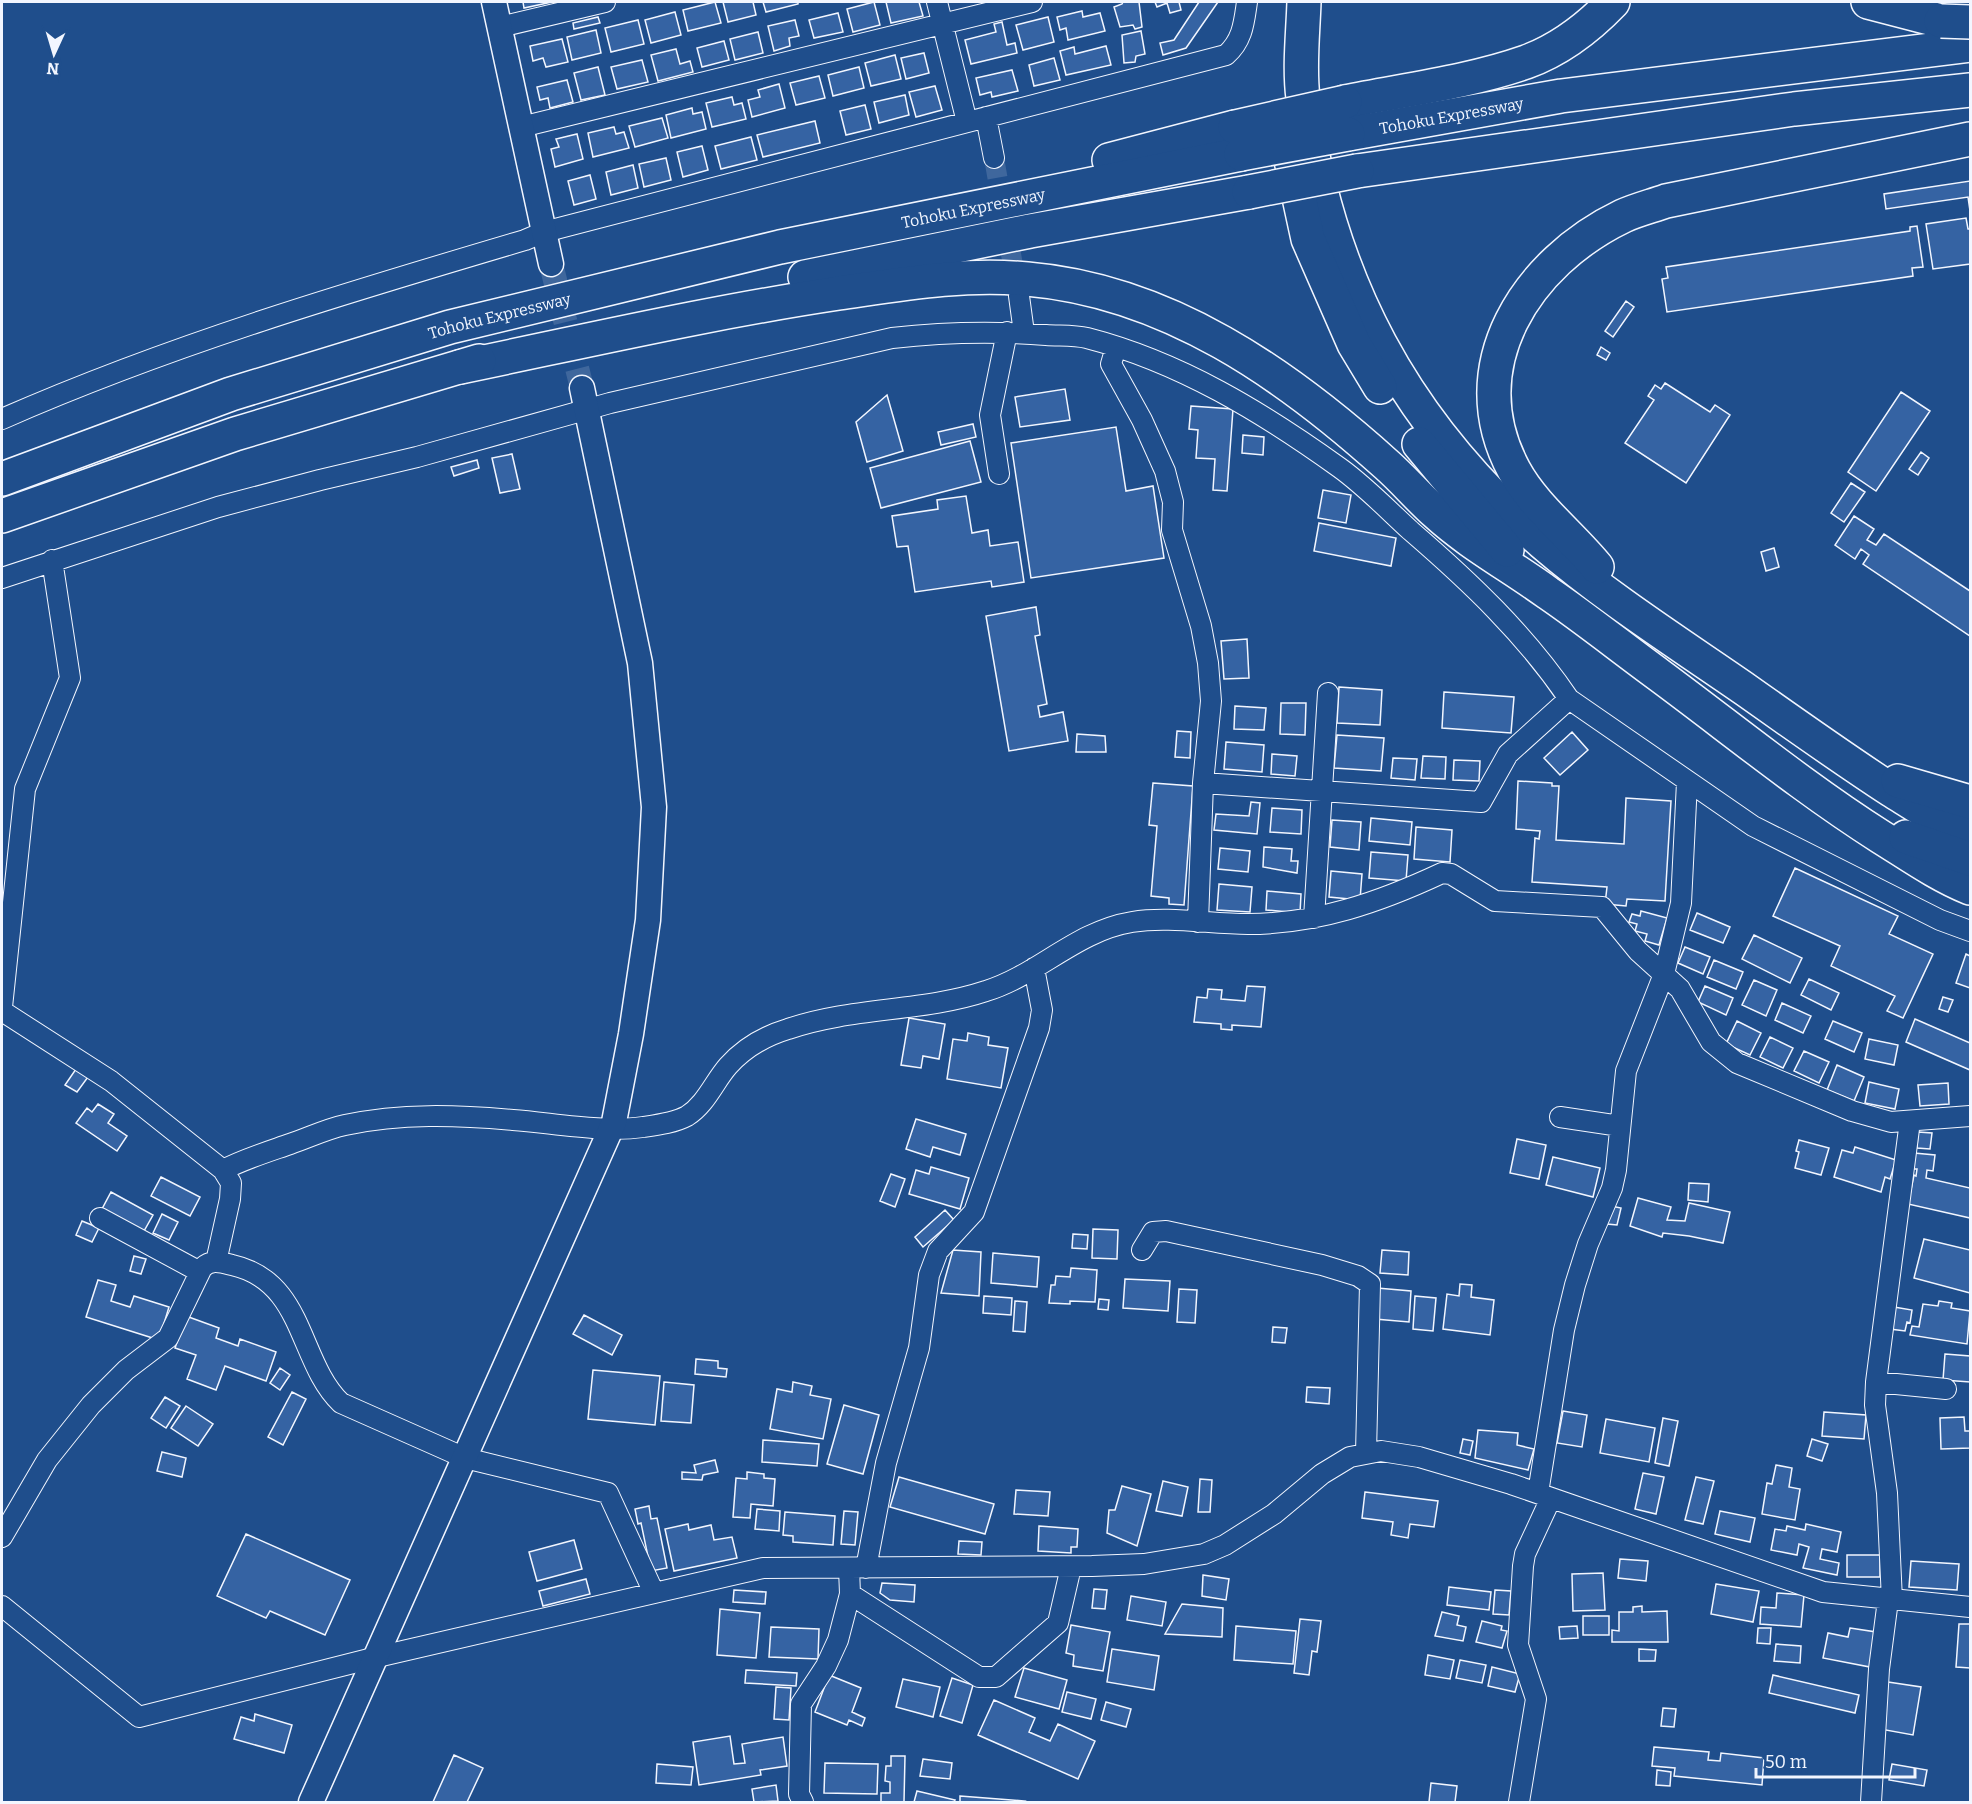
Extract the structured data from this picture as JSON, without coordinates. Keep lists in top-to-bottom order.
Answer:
{
  "streets": {
    "highway": ["Tohoku Expressway"]
  },
  "scale_bar": "50 m",
  "north": "bottom"
}
